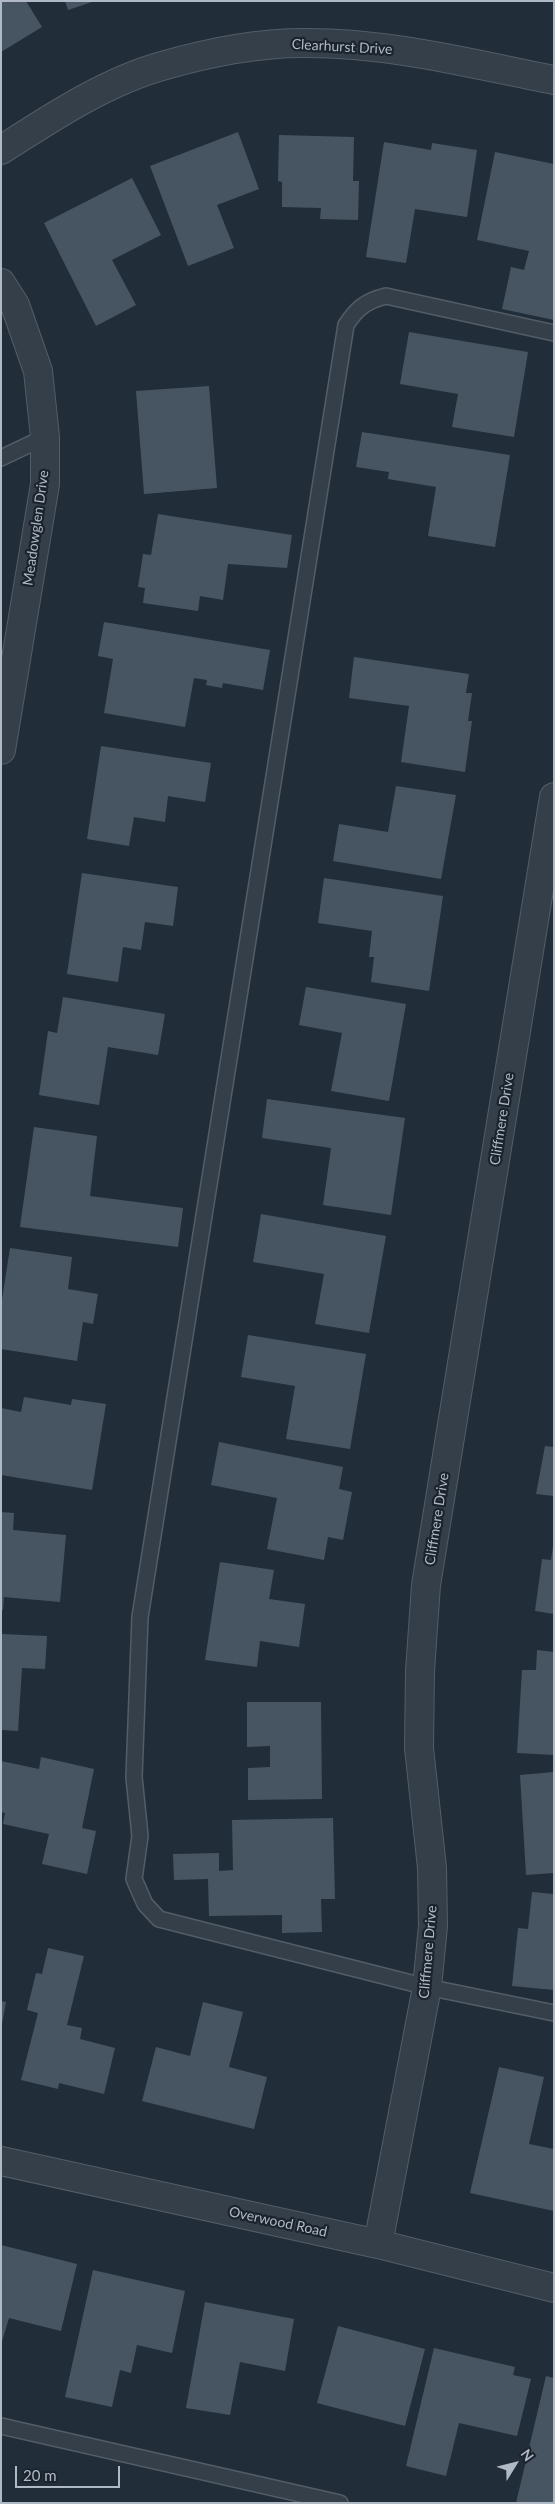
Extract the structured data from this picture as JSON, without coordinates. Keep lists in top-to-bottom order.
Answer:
{
  "streets": {
    "street": [
      "Clearhurst Drive",
      "Meadowglen Drive",
      "Cliffmere Drive",
      "Overwood Road"
    ]
  },
  "crossings": [
    ["Cliffmere Drive", "Overwood Road"]
  ],
  "scale_bar": "20 m",
  "north": "top right"
}
